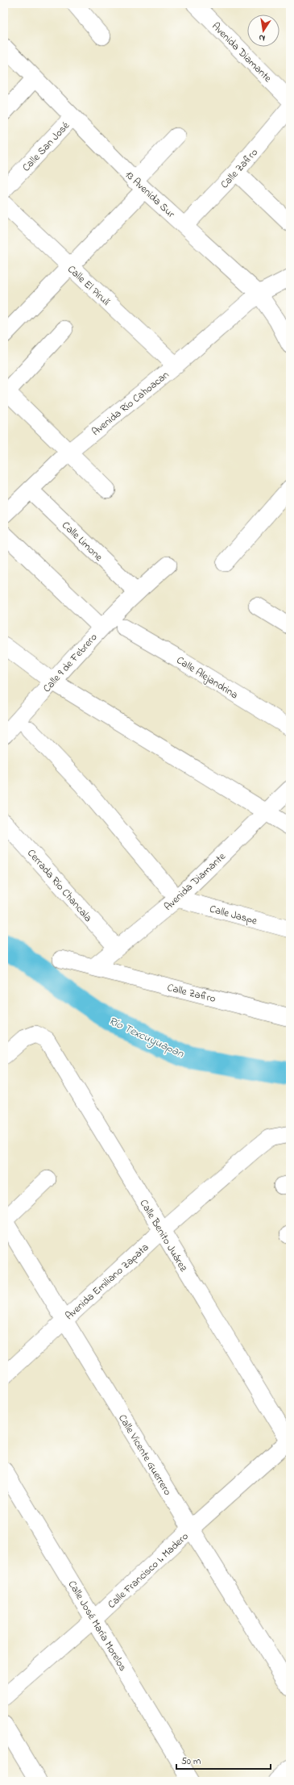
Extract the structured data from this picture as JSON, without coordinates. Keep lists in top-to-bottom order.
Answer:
{
  "streets": {
    "street": [
      "Avenida Diamante",
      "Calle San José",
      "Calle Zafiro",
      "13 Avenida Sur",
      "Calle El Pirulí",
      "Avenida Río Cahoacan",
      "Calle Limone",
      "Calle 9 de Febrero",
      "Calle Alejandrina",
      "Cerrada Río Chancala",
      "Calle Jaspe",
      "Calle Benito Juárez",
      "Avenida Emiliano Zapata",
      "Calle Vicente Guerrero",
      "Calle Francisco I. Madero",
      "Calle José María Morelos"
    ]
  },
  "crossings": [
    ["Avenida Diamante", "Calle Zafiro"],
    ["Avenida Diamante", "Cerrada Río Chancala"],
    ["Avenida Diamante", "Calle Jaspe"],
    ["Calle San José", "13 Avenida Sur"],
    ["Calle Zafiro", "13 Avenida Sur"],
    ["13 Avenida Sur", "Avenida Río Cahoacan"],
    ["Calle El Pirulí", "Avenida Río Cahoacan"],
    ["Avenida Río Cahoacan", "Calle Limone"],
    ["Calle Limone", "Calle 9 de Febrero"],
    ["Calle Benito Juárez", "Avenida Emiliano Zapata"],
    ["Calle Benito Juárez", "Calle Francisco I. Madero"],
    ["Avenida Emiliano Zapata", "Calle Vicente Guerrero"],
    ["Calle Vicente Guerrero", "Calle Francisco I. Madero"],
    ["Calle Francisco I. Madero", "Calle José María Morelos"]
  ],
  "water": ["Río Texcuyuapan"],
  "scale_bar": "50 m",
  "north": "bottom"
}
